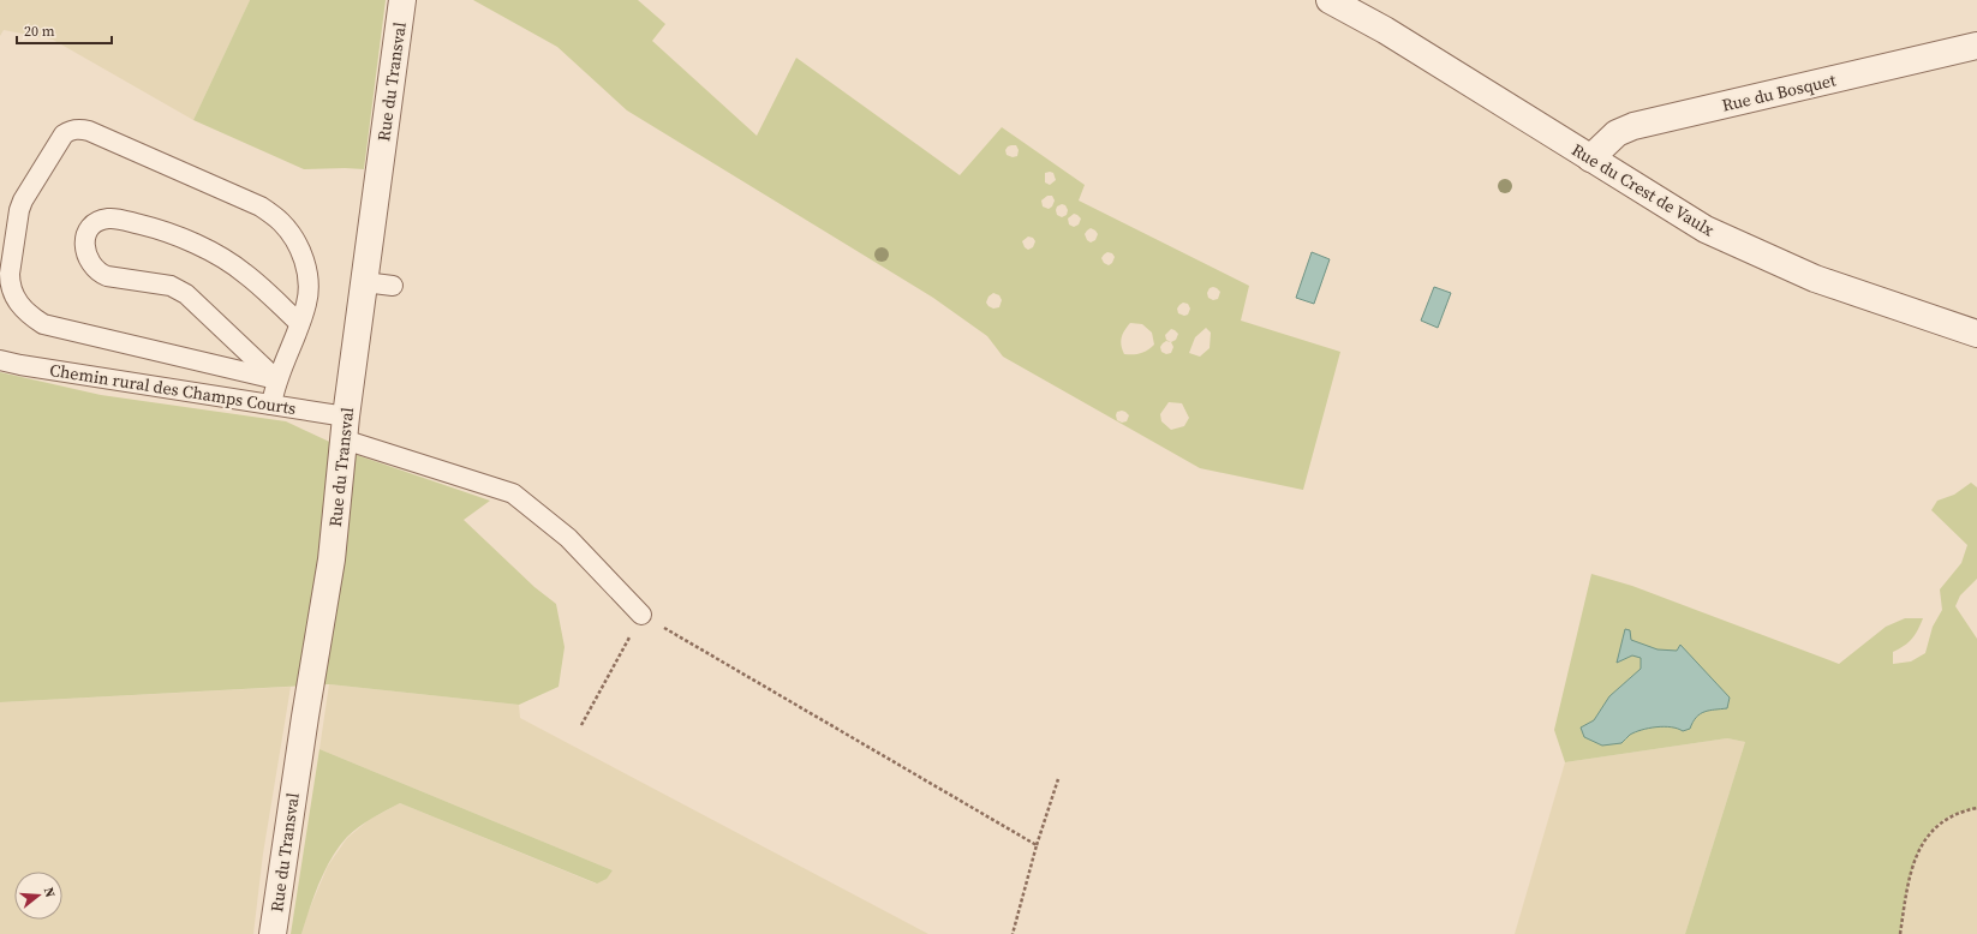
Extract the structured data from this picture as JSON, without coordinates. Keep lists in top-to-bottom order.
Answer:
{
  "streets": {
    "street": ["Rue du Transval", "Rue du Bosquet", "Rue du Crest de Vaulx"],
    "lane": ["Chemin rural des Champs Courts"]
  },
  "crossings": [
    ["Rue du Transval", "Chemin rural des Champs Courts"],
    ["Rue du Bosquet", "Rue du Crest de Vaulx"]
  ],
  "scale_bar": "20 m",
  "north": "right"
}
